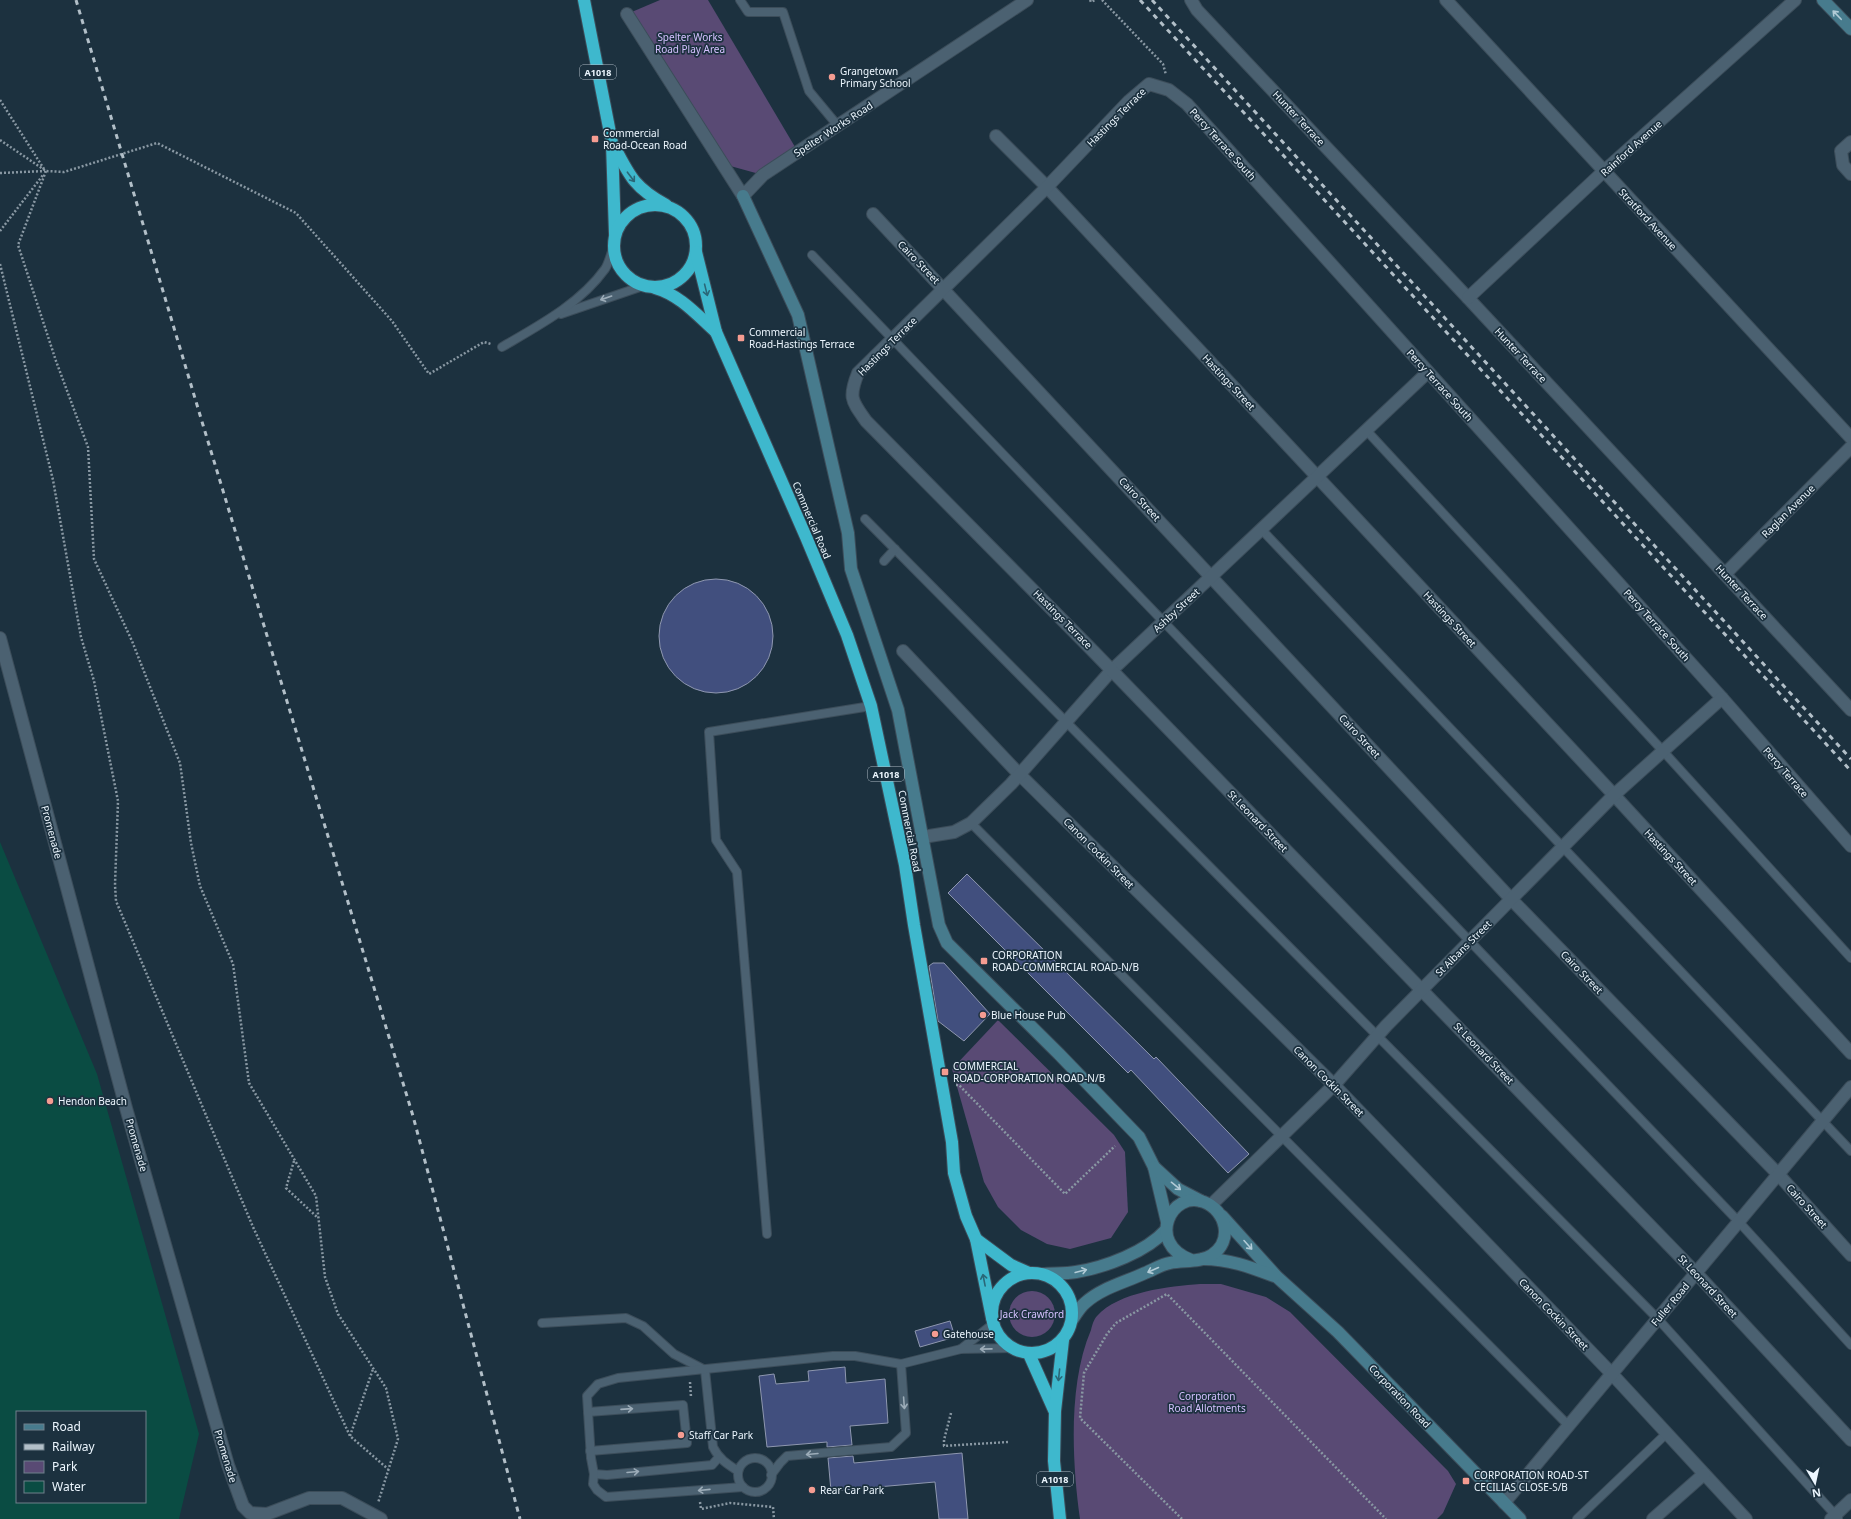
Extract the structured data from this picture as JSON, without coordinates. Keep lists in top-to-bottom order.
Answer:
{
  "streets": {
    "highway": ["A1018", "Commercial Road"],
    "street": [
      "Hastings Terrace",
      "Hunter Terrace",
      "Spelter Works Road",
      "Percy Terrace South",
      "Rainford Avenue",
      "Stratford Avenue",
      "Cairo Street",
      "Hastings Street",
      "Raglan Avenue",
      "Ashby Street",
      "Percy Terrace",
      "St Leonard Street",
      "Promenade",
      "Canon Cockin Street",
      "St Albans Street",
      "Fuller Road",
      "Corporation Road"
    ]
  },
  "crossings": [
    ["A1018", "Commercial Road"],
    ["A1018", "Corporation Road"],
    ["Hastings Terrace", "Percy Terrace South"],
    ["Hastings Terrace", "Cairo Street"],
    ["Hastings Terrace", "Hastings Street"],
    ["Hastings Terrace", "Ashby Street"],
    ["Hastings Terrace", "St Leonard Street"],
    ["Hunter Terrace", "Rainford Avenue"],
    ["Hunter Terrace", "Raglan Avenue"],
    ["Spelter Works Road", "Commercial Road"],
    ["Percy Terrace South", "Ashby Street"],
    ["Percy Terrace South", "Percy Terrace"],
    ["Percy Terrace South", "St Albans Street"],
    ["Rainford Avenue", "Stratford Avenue"],
    ["Cairo Street", "Ashby Street"],
    ["Cairo Street", "St Albans Street"],
    ["Cairo Street", "Fuller Road"],
    ["Hastings Street", "Ashby Street"],
    ["Hastings Street", "St Albans Street"],
    ["Commercial Road", "Ashby Street"],
    ["Commercial Road", "Corporation Road"],
    ["Ashby Street", "St Leonard Street"],
    ["Ashby Street", "Canon Cockin Street"],
    ["Percy Terrace", "St Albans Street"],
    ["St Leonard Street", "St Albans Street"],
    ["St Leonard Street", "Fuller Road"],
    ["Canon Cockin Street", "St Albans Street"],
    ["Canon Cockin Street", "Fuller Road"],
    ["St Albans Street", "Corporation Road"],
    ["Fuller Road", "Corporation Road"]
  ],
  "parks": ["Spelter Works Road Play Area", "Jack Crawford", "Corporation Road Allotments"],
  "places": {
    "other": [
      "Grangetown Primary School",
      "Blue House Pub",
      "Hendon Beach",
      "Gatehouse",
      "Staff Car Park",
      "Rear Car Park"
    ],
    "transit": [
      "Commercial Road-Ocean Road",
      "Commercial Road-Hastings Terrace",
      "CORPORATION ROAD-COMMERCIAL ROAD-N/B",
      "COMMERCIAL ROAD-CORPORATION ROAD-N/B",
      "CORPORATION ROAD-ST CECILIAS CLOSE-S/B"
    ]
  },
  "legend": [
    "Road",
    "Railway",
    "Park",
    "Water"
  ],
  "north": "bottom"
}
